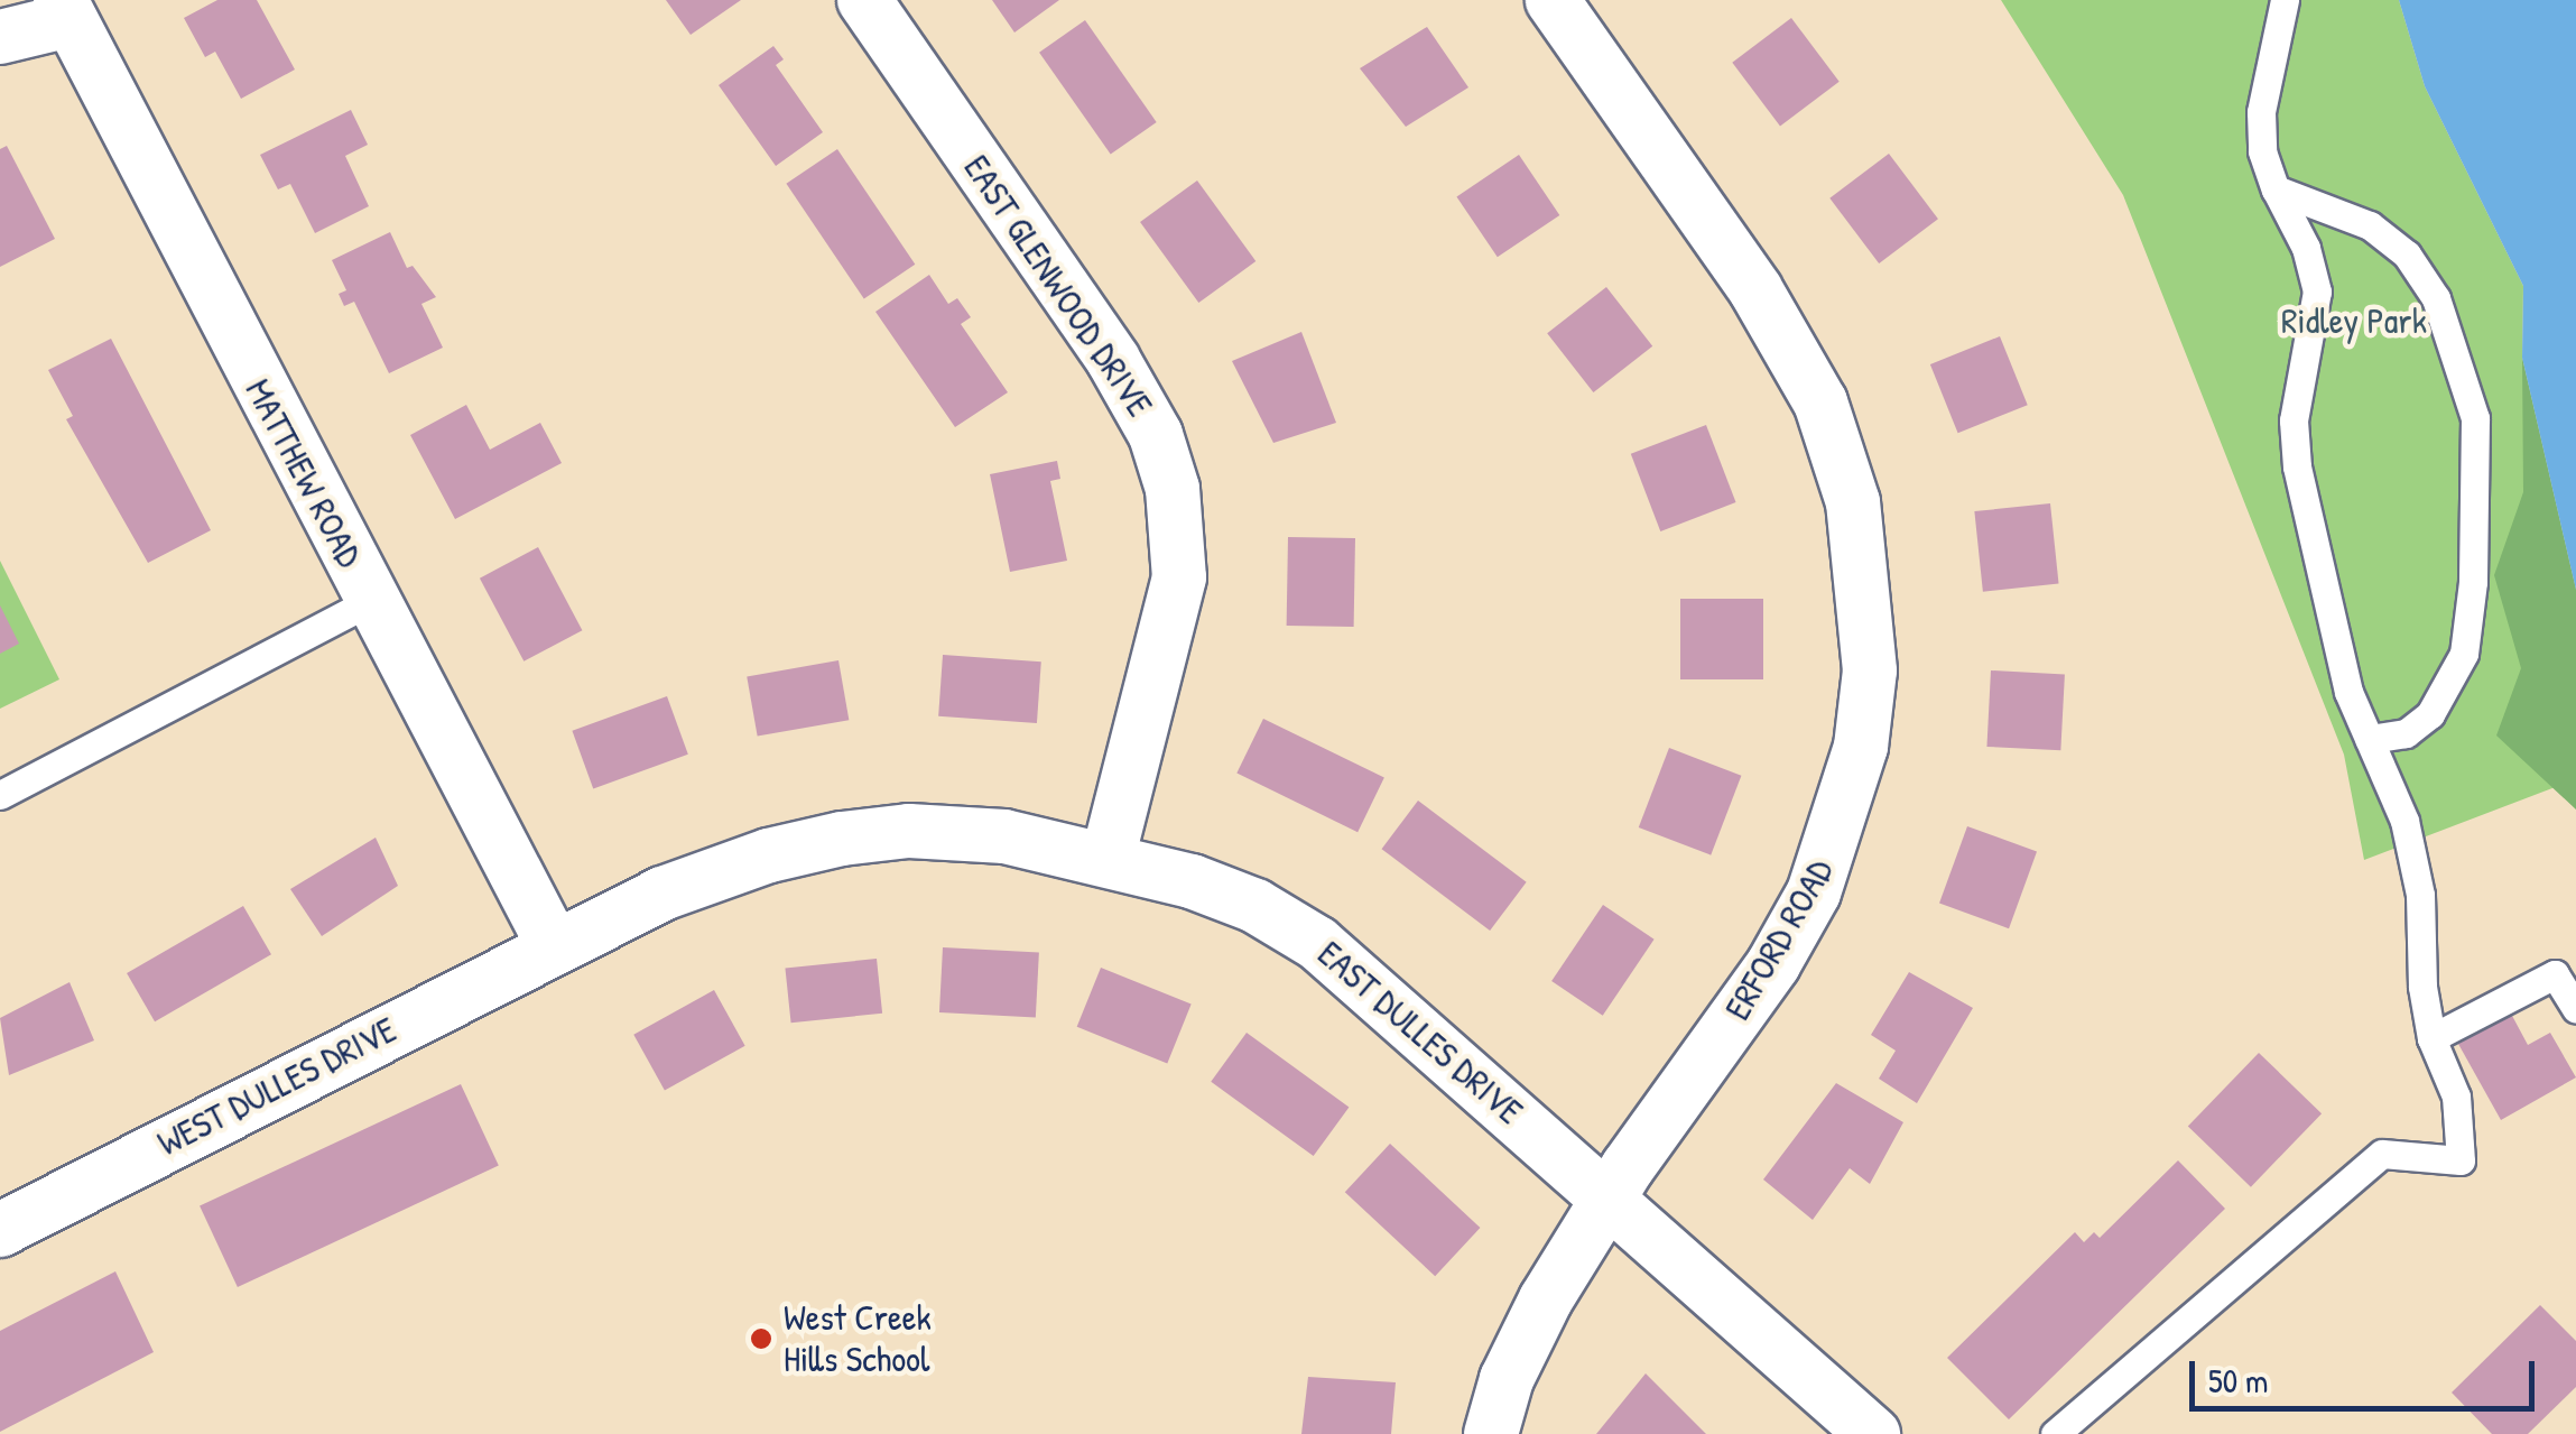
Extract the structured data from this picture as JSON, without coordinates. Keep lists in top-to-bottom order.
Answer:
{
  "streets": {
    "street": [
      "EAST GLENWOOD DRIVE",
      "MATTHEW ROAD",
      "ERFORD ROAD",
      "EAST DULLES DRIVE",
      "WEST DULLES DRIVE"
    ]
  },
  "crossings": [
    ["EAST GLENWOOD DRIVE", "EAST DULLES DRIVE"],
    ["MATTHEW ROAD", "EAST DULLES DRIVE"],
    ["MATTHEW ROAD", "WEST DULLES DRIVE"],
    ["ERFORD ROAD", "EAST DULLES DRIVE"],
    ["EAST DULLES DRIVE", "WEST DULLES DRIVE"]
  ],
  "parks": ["Ridley Park"],
  "places": ["West Creek Hills School"],
  "scale_bar": "50 m"
}
